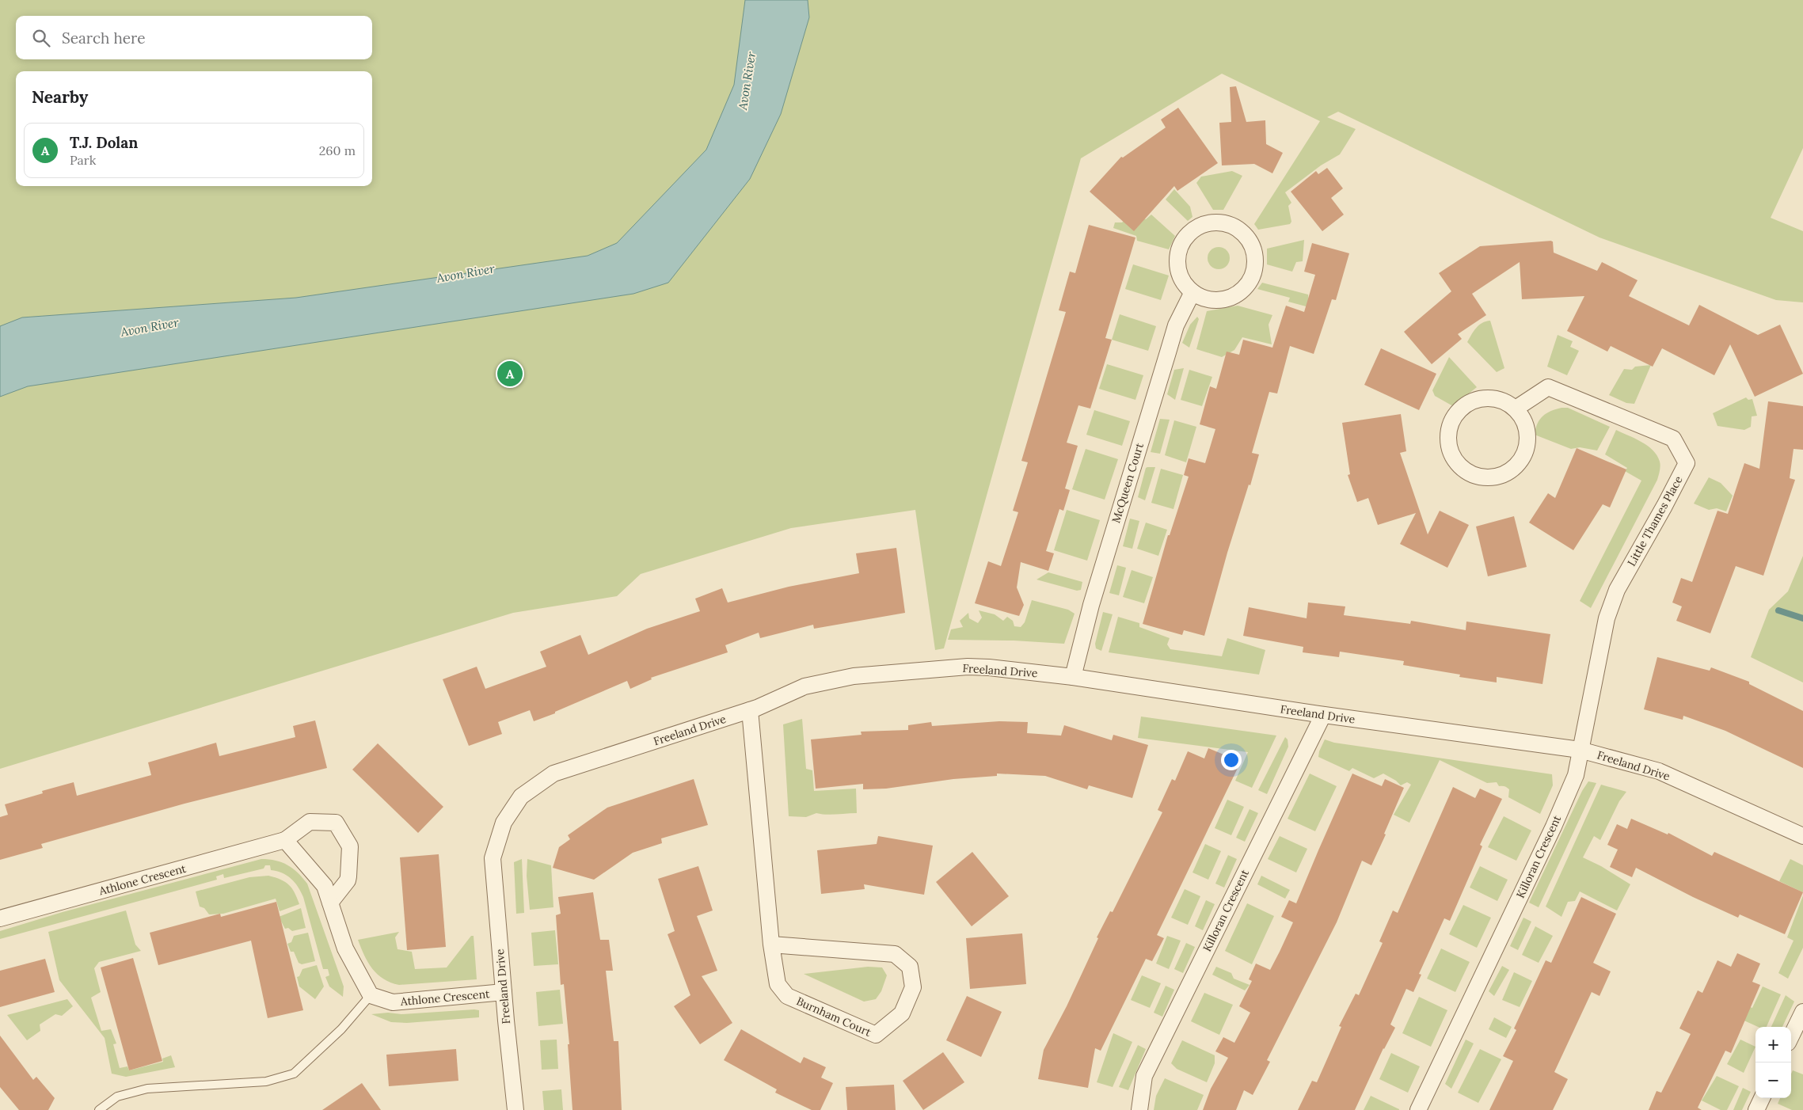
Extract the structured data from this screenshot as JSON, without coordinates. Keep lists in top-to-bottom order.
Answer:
{
  "streets": {
    "street": [
      "McQueen Court",
      "Little Thames Place",
      "Freeland Drive",
      "Killoran Crescent",
      "Athlone Crescent",
      "Burnham Court"
    ]
  },
  "crossings": [
    ["McQueen Court", "Freeland Drive"],
    ["Little Thames Place", "Freeland Drive"],
    ["Little Thames Place", "Killoran Crescent"],
    ["Freeland Drive", "Killoran Crescent"],
    ["Freeland Drive", "Athlone Crescent"],
    ["Freeland Drive", "Burnham Court"]
  ],
  "water": ["Avon River"],
  "page": {
    "search": "Search here",
    "heading": "Nearby",
    "list": [
      {
        "mark": "A",
        "name": "T.J. Dolan",
        "note": "Park",
        "value": "260 m"
      }
    ],
    "pins": "A",
    "map_buttons": ["+", "−"]
  }
}
